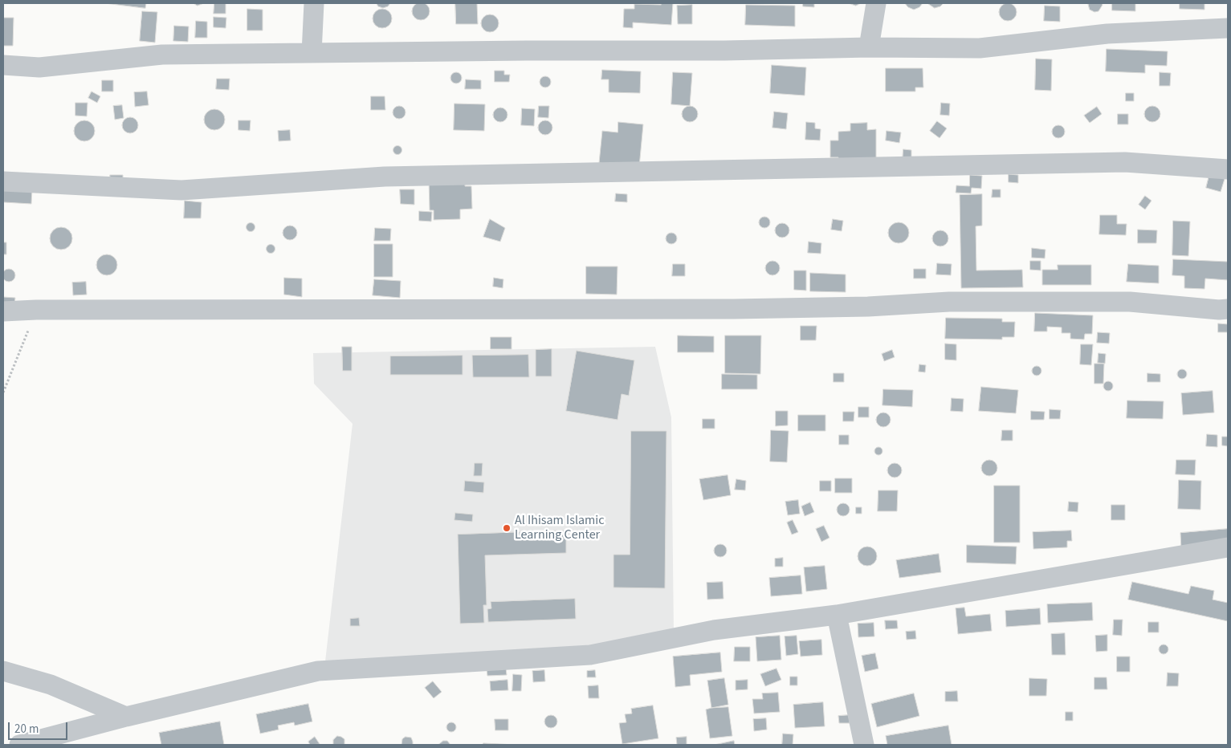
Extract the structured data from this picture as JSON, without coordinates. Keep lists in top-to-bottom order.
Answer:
{
  "places": ["Al Ihisam Islamic Learning Center"],
  "scale_bar": "20 m"
}
